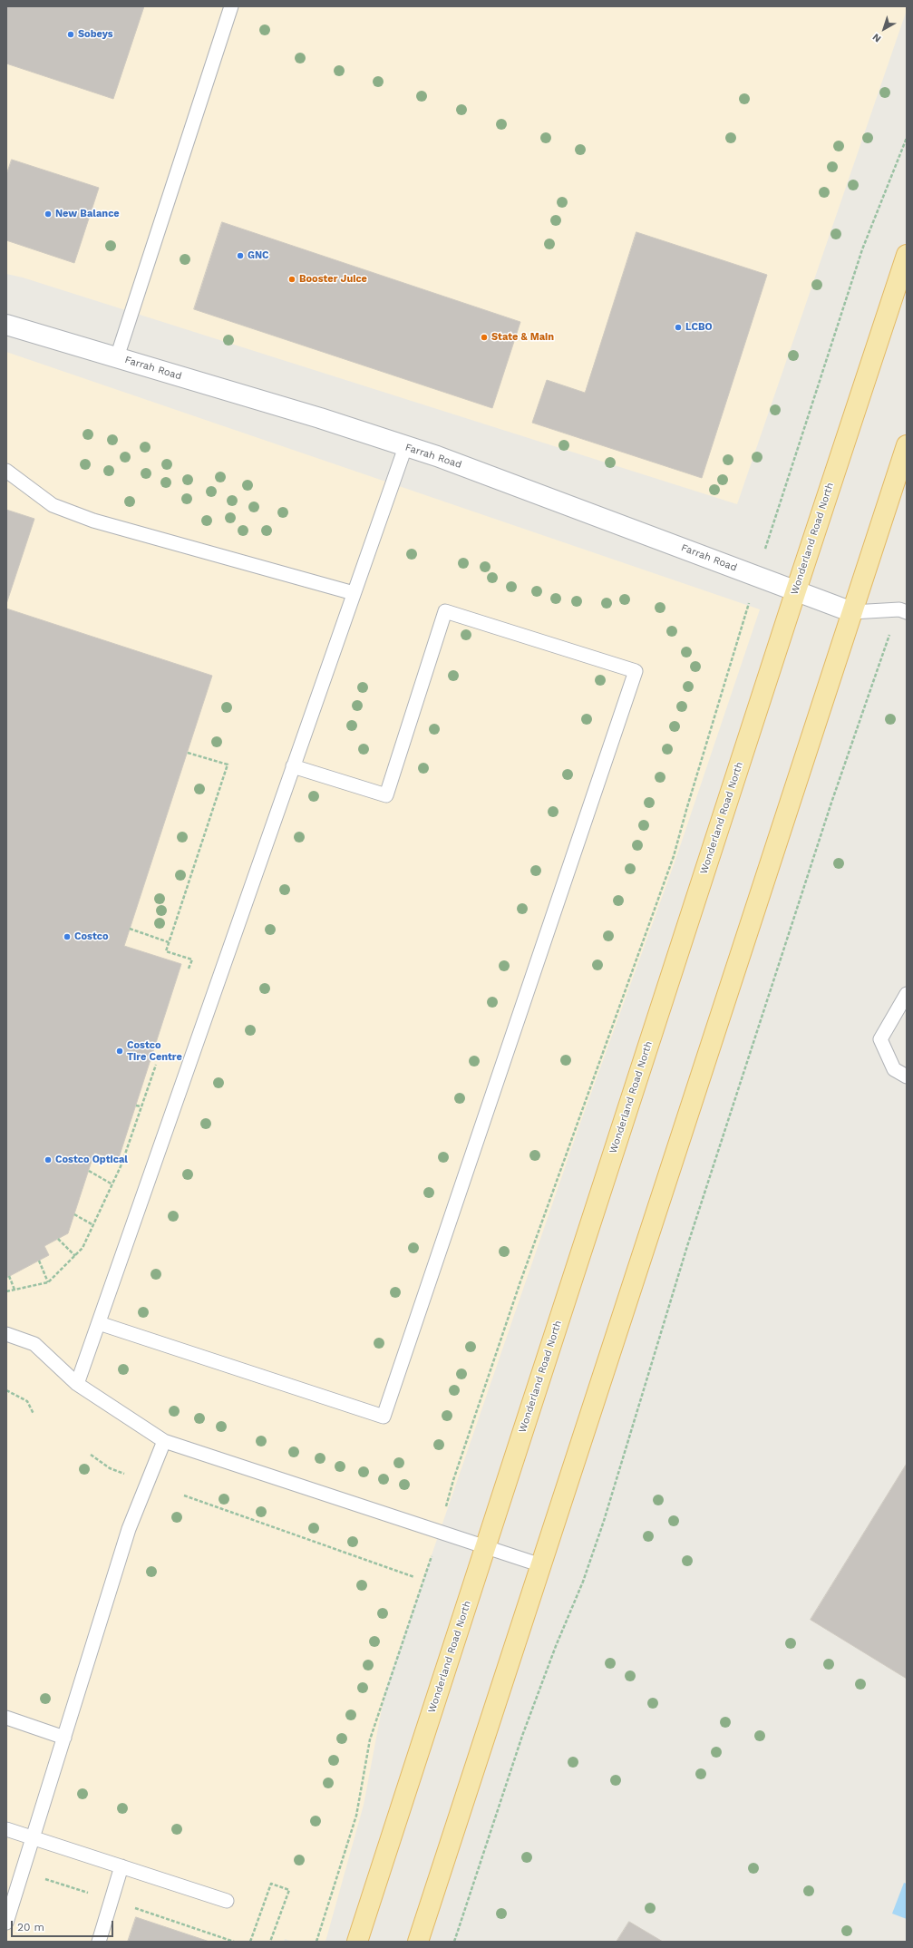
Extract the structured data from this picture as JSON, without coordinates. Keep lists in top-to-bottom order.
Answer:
{
  "streets": {
    "main road": ["Wonderland Road North"],
    "street": ["Farrah Road"]
  },
  "crossings": [
    ["Farrah Road", "Wonderland Road North"]
  ],
  "places": [
    "Sobeys",
    "New Balance",
    "GNC",
    "Booster Juice",
    "LCBO",
    "State & Main",
    "Costco",
    "Costco Tire Centre",
    "Costco Optical"
  ],
  "scale_bar": "20 m",
  "north": "bottom left"
}
